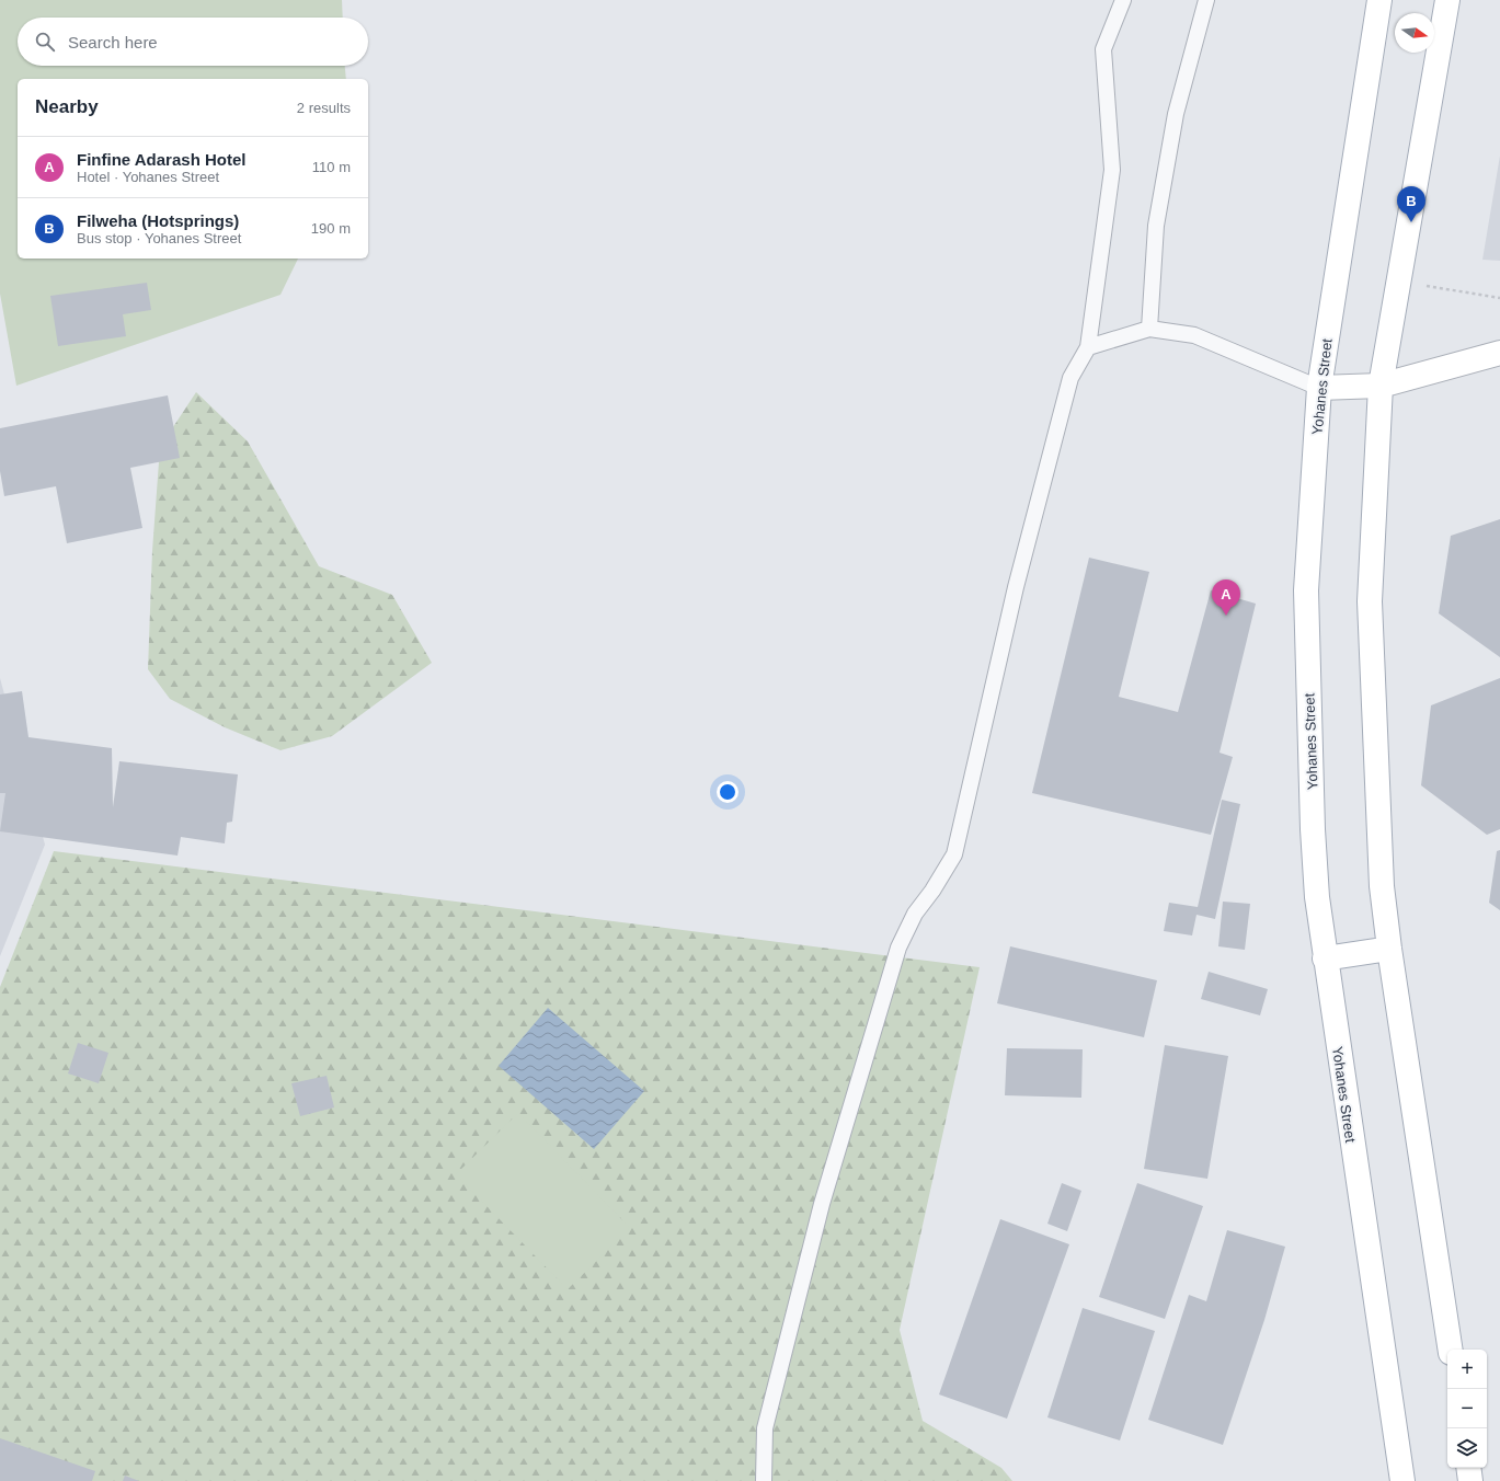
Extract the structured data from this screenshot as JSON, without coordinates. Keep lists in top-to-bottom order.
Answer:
{
  "streets": {
    "main road": ["Yohanes Street"]
  },
  "north": "right",
  "page": {
    "search": "Search here",
    "heading": ["Nearby", "2 results"],
    "list": [
      {
        "mark": "A",
        "name": "Finfine Adarash Hotel",
        "note": "Hotel · Yohanes Street",
        "value": "110 m"
      },
      {
        "mark": "B",
        "name": "Filweha (Hotsprings)",
        "note": "Bus stop · Yohanes Street",
        "value": "190 m"
      }
    ],
    "pins": ["B", "A"],
    "map_buttons": ["+", "−"]
  }
}
